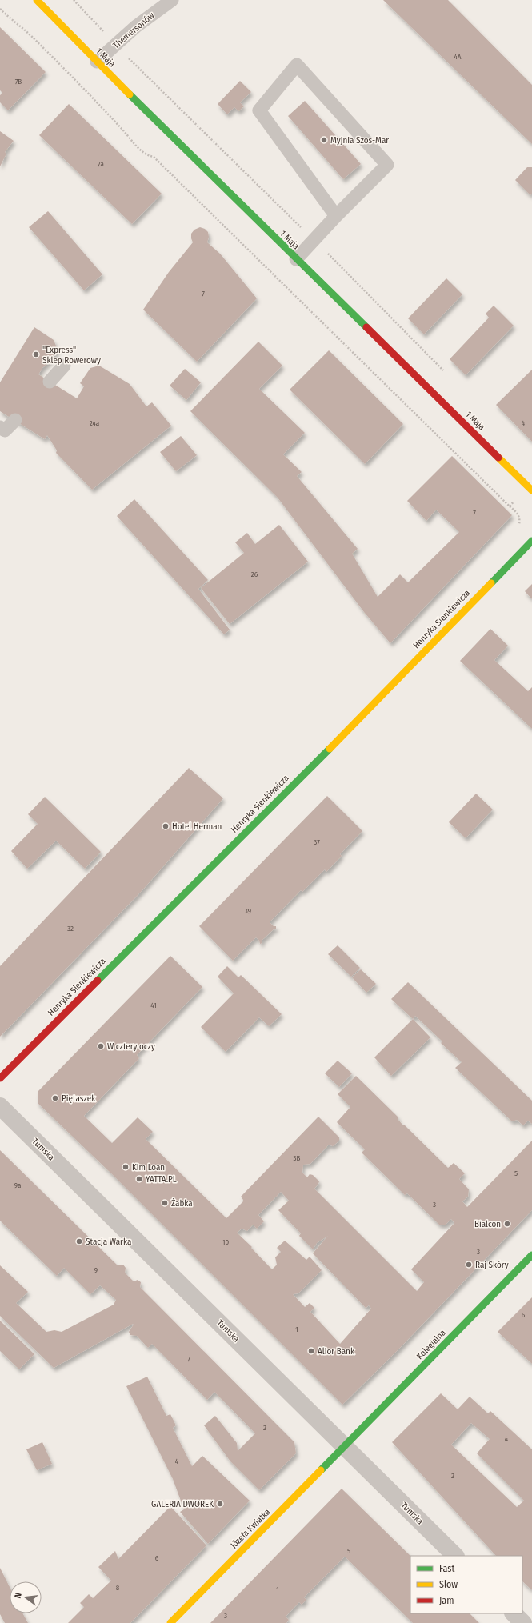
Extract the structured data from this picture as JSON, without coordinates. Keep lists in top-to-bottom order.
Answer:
{
  "streets": {
    "street": [
      "1 Maja",
      "Henryka Sienkiewicza",
      "Tumska",
      "Kolegialna",
      "Józefa Kwiatka"
    ],
    "lane": ["Themersonów"]
  },
  "crossings": [
    ["Themersonów", "1 Maja"],
    ["Tumska", "Kolegialna"],
    ["Tumska", "Józefa Kwiatka"],
    ["Kolegialna", "Józefa Kwiatka"]
  ],
  "places": [
    "Myjnia Szos-Mar",
    "\"Express\" Sklep Rowerowy",
    "Hotel Herman",
    "W cztery oczy",
    "Piętaszek",
    "Kim Loan",
    "YATTA.PL",
    "Żabka",
    "Bialcon",
    "Stacja Warka",
    "Raj Skóry",
    "Alior Bank",
    "GALERIA DWOREK"
  ],
  "house_numbers": [
    "4A",
    "7B",
    "7a",
    "7",
    "24a",
    "4",
    "7",
    "26",
    "37",
    "39",
    "32",
    "41",
    "3B",
    "5",
    "9a",
    "3",
    "10",
    "3",
    "9",
    "6",
    "1",
    "7",
    "2",
    "4",
    "4",
    "2",
    "5",
    "6",
    "8",
    "1",
    "3"
  ],
  "legend": ["Fast", "Slow", "Jam"],
  "north": "left"
}
